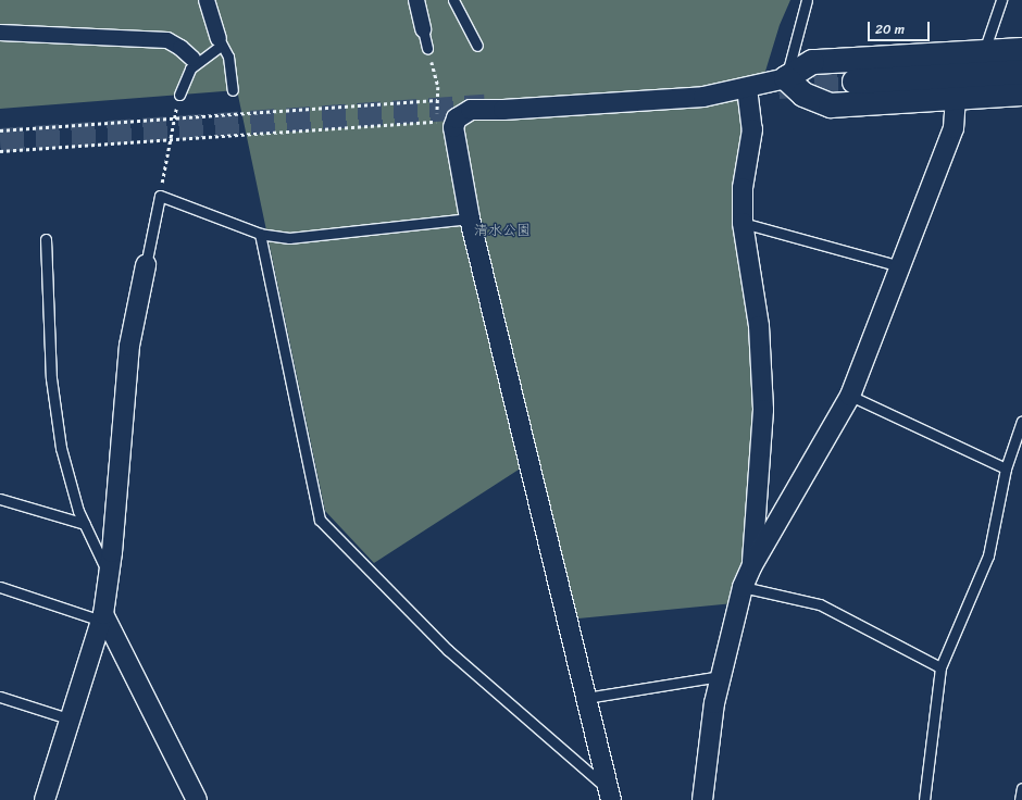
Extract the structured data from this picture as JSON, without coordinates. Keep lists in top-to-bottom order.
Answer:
{
  "parks": ["清水公園"],
  "scale_bar": "20 m"
}
